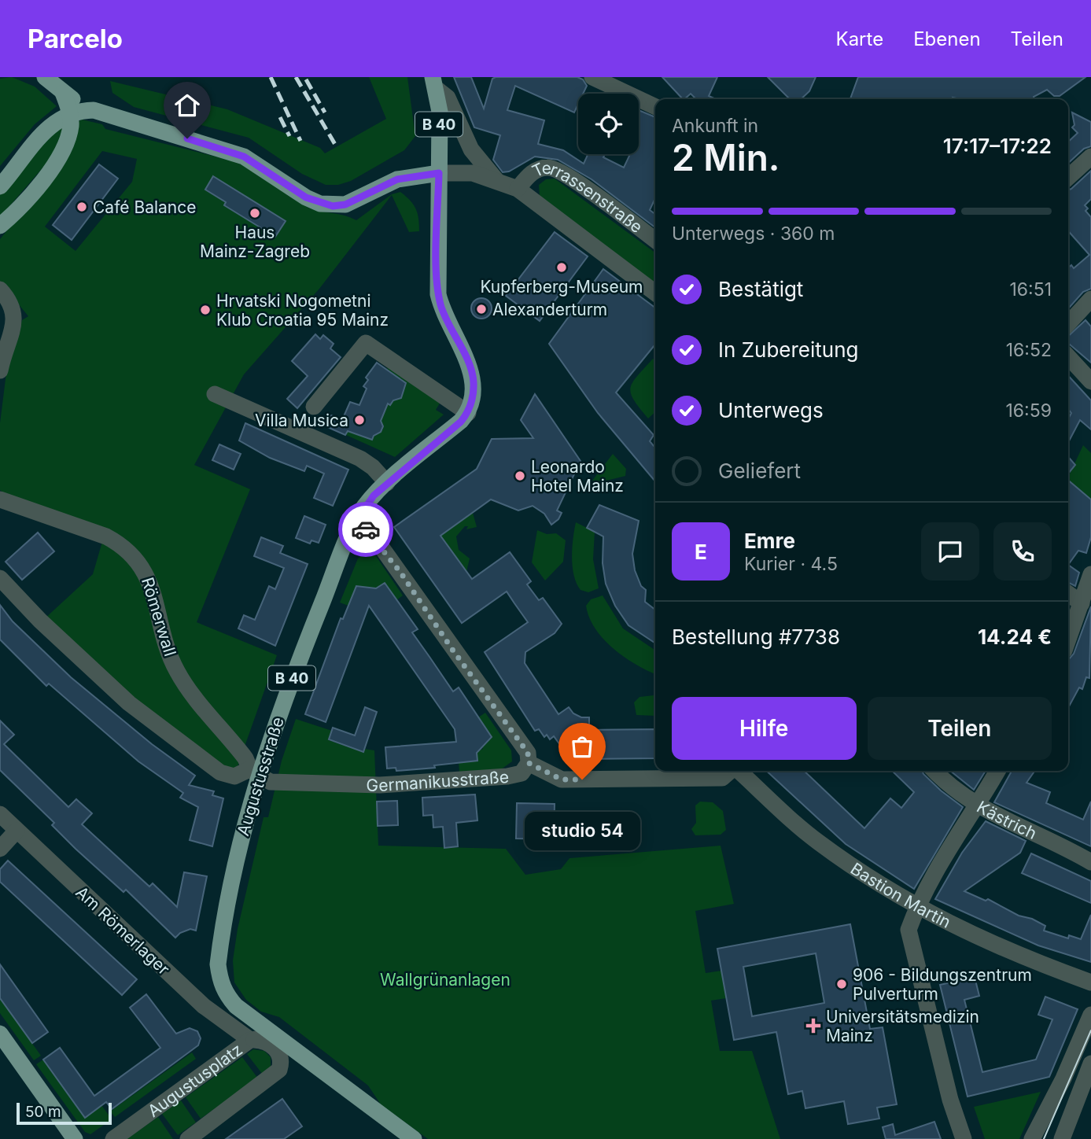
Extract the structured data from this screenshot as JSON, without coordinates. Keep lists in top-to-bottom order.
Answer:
{
  "streets": {
    "main road": ["B 40", "Augustusstraße"],
    "street": [
      "Terrassenstraße",
      "Römerwall",
      "Germanikusstraße",
      "Kästrich",
      "Bastion Martin",
      "Am Römerlager",
      "Augustusplatz"
    ]
  },
  "crossings": [
    ["B 40", "Augustusstraße"],
    ["B 40", "Augustusplatz"],
    ["Römerwall", "Augustusstraße"],
    ["Römerwall", "Germanikusstraße"],
    ["Augustusstraße", "Germanikusstraße"],
    ["Augustusstraße", "Augustusplatz"],
    ["Am Römerlager", "Augustusplatz"]
  ],
  "parks": ["Wallgrünanlagen"],
  "places": {
    "other": [
      "Café Balance",
      "Haus Mainz-Zagreb",
      "Kupferberg-Museum",
      "Alexanderturm",
      "Hrvatski Nogometni Klub Croatia 95 Mainz",
      "Villa Musica",
      "Leonardo Hotel Mainz",
      "studio 54",
      "906 - Bildungszentrum Pulverturm"
    ],
    "health": ["Universitätsmedizin Mainz"]
  },
  "scale_bar": "50 m",
  "page": {
    "header": "Parcelo",
    "nav": ["Karte", "Ebenen", "Teilen"],
    "heading": ["2 Min.", "Ankunft in", "17:17–17:22"],
    "panel": [
      "Emre",
      "Kurier · 4.5",
      "Bestellung #7738",
      "14.24 €"
    ],
    "bar": "Unterwegs · 360 m",
    "list": [
      ["Bestätigt", "16:51"],
      ["In Zubereitung", "16:52"],
      ["Unterwegs", "16:59"],
      "Geliefert"
    ],
    "round": "E",
    "buttons": ["Hilfe", "Teilen"],
    "bubble": "studio 54",
    "scale": "50 m"
  }
}
